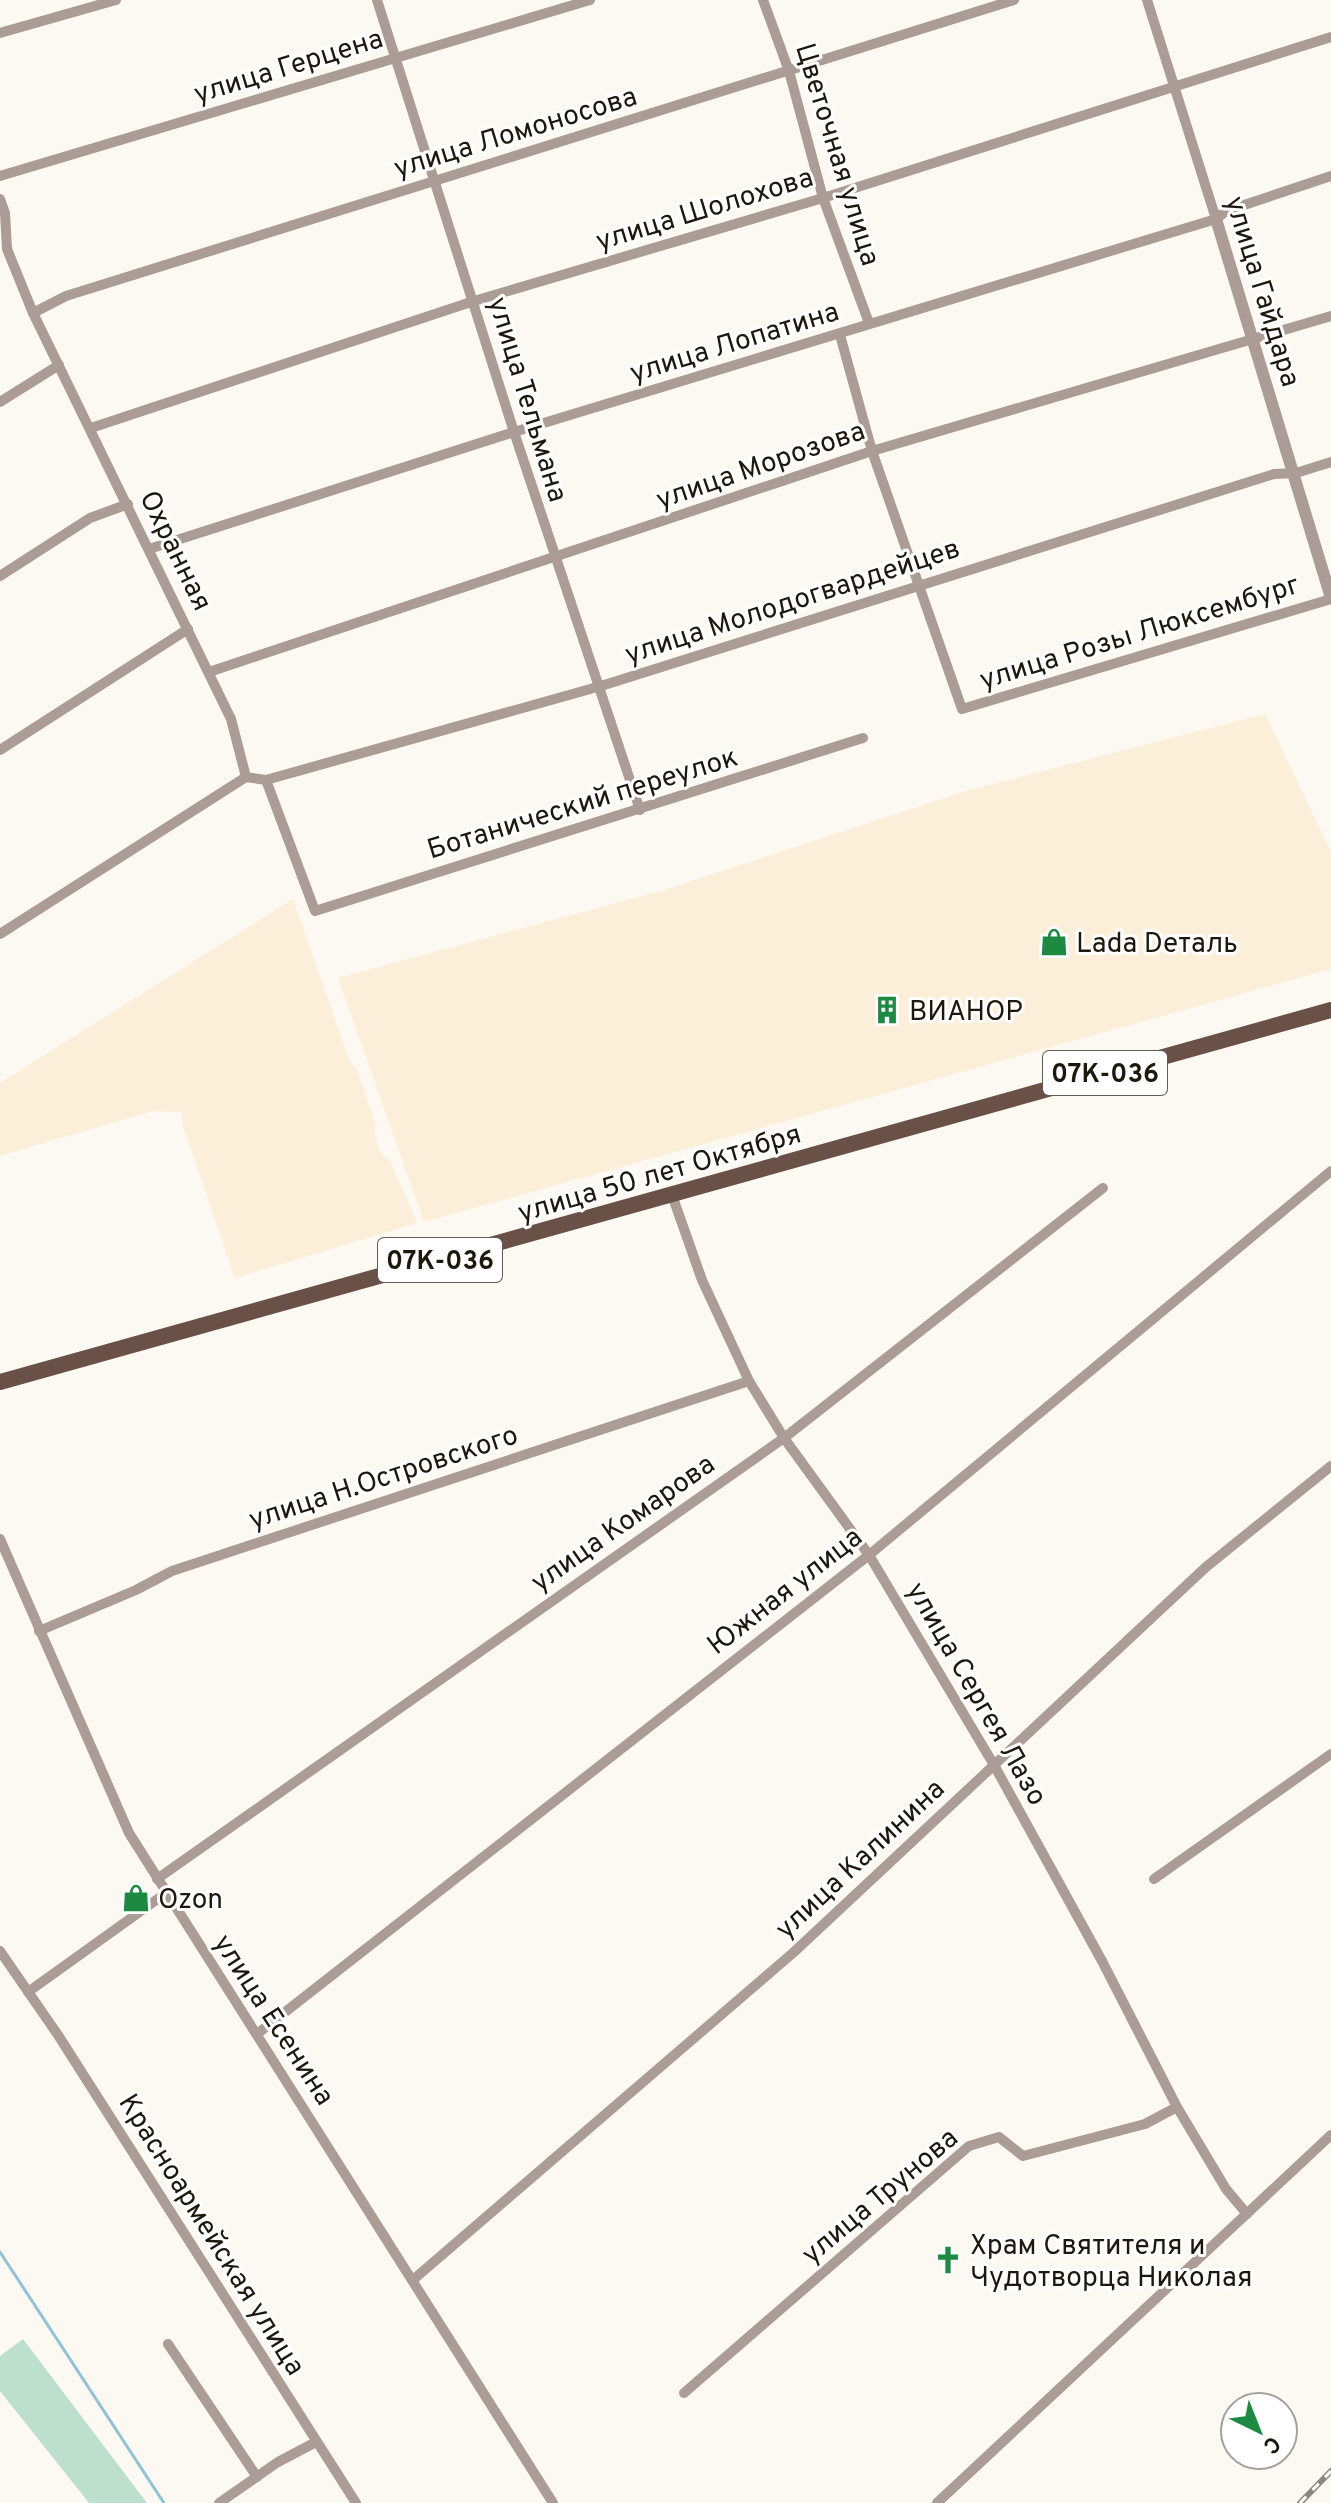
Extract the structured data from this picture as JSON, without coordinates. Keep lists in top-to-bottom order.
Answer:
{
  "streets": {
    "main road": ["07К-036", "улица 50 лет Октября"],
    "street": [
      "улица Герцена",
      "улица Ломоносова",
      "Цветочная улица",
      "улица Шолохова",
      "улица Гайдара",
      "улица Лопатина",
      "улица Тельмана",
      "улица Морозова",
      "Охранная",
      "улица Молодогвардейцев",
      "улица Розы Люксембург",
      "Ботанический переулок",
      "улица Н.Островского",
      "улица Комарова",
      "Южная улица",
      "улица Сергея Лазо",
      "улица Калинина",
      "улица Есенина",
      "улица Трунова",
      "Красноармейская улица"
    ]
  },
  "crossings": [
    ["улица Герцена", "улица Тельмана"],
    ["улица Ломоносова", "Цветочная улица"],
    ["улица Ломоносова", "улица Тельмана"],
    ["улица Ломоносова", "Охранная"],
    ["Цветочная улица", "улица Шолохова"],
    ["Цветочная улица", "улица Лопатина"],
    ["улица Шолохова", "улица Гайдара"],
    ["улица Шолохова", "улица Тельмана"],
    ["улица Шолохова", "Охранная"],
    ["улица Гайдара", "улица Лопатина"],
    ["улица Гайдара", "улица Морозова"],
    ["улица Гайдара", "улица Молодогвардейцев"],
    ["улица Гайдара", "улица Розы Люксембург"],
    ["улица Лопатина", "улица Тельмана"],
    ["улица Лопатина", "Охранная"],
    ["улица Тельмана", "улица Морозова"],
    ["улица Тельмана", "улица Молодогвардейцев"],
    ["улица Тельмана", "Ботанический переулок"],
    ["улица Морозова", "Охранная"],
    ["улица Молодогвардейцев", "улица Розы Люксембург"],
    ["улица Молодогвардейцев", "Ботанический переулок"],
    ["улица 50 лет Октября", "улица Сергея Лазо"],
    ["улица Н.Островского", "улица Сергея Лазо"],
    ["улица Н.Островского", "улица Есенина"],
    ["улица Комарова", "улица Сергея Лазо"],
    ["улица Комарова", "улица Есенина"],
    ["Южная улица", "улица Сергея Лазо"],
    ["Южная улица", "улица Есенина"],
    ["улица Сергея Лазо", "улица Калинина"],
    ["улица Сергея Лазо", "улица Трунова"],
    ["улица Калинина", "улица Есенина"]
  ],
  "places": {
    "shop": ["Lada Dеталь", "Ozon"],
    "building": ["ВИАНОР"],
    "church": ["Храм Святителя и Чудотворца Николая"]
  },
  "north": "bottom right"
}
